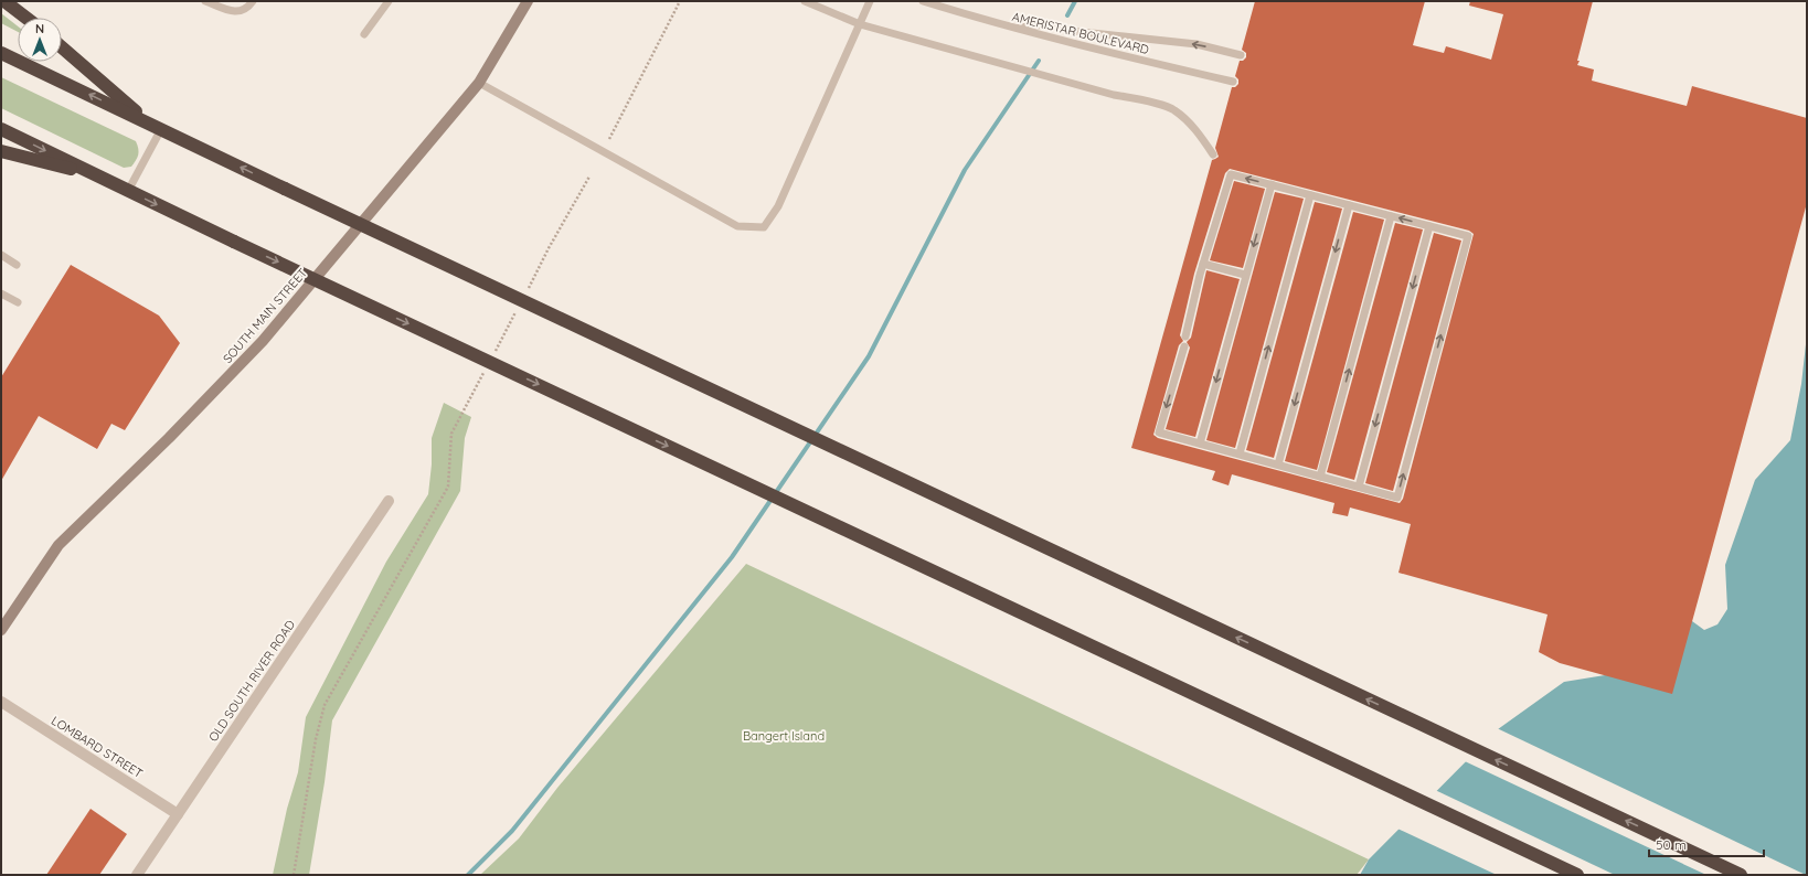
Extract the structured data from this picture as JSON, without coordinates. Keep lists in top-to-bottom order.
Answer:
{
  "streets": {
    "street": ["SOUTH MAIN STREET", "OLD SOUTH RIVER ROAD", "LOMBARD STREET"],
    "lane": ["AMERISTAR BOULEVARD"]
  },
  "crossings": [
    ["OLD SOUTH RIVER ROAD", "LOMBARD STREET"]
  ],
  "parks": ["Bangert Island"],
  "scale_bar": "50 m",
  "north": "top"
}
